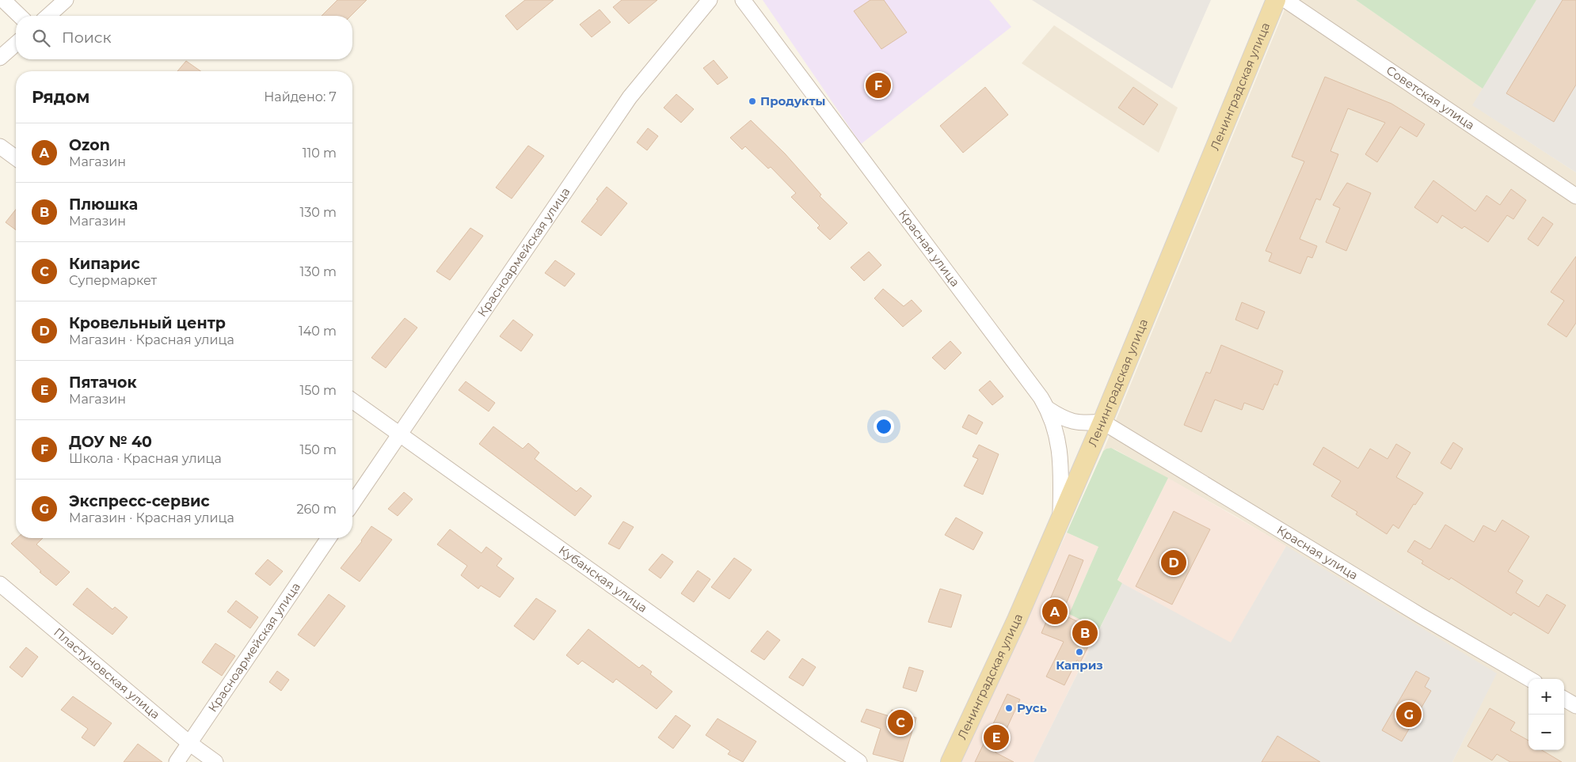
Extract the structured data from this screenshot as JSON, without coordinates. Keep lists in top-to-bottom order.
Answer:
{
  "streets": {
    "main road": ["Ленинградская улица"],
    "street": [
      "Советская улица",
      "Красная улица",
      "Красноармейская улица",
      "Кубанская улица",
      "Пластуновская улица"
    ]
  },
  "crossings": [
    ["Ленинградская улица", "Красная улица"],
    ["Красноармейская улица", "Кубанская улица"],
    ["Красноармейская улица", "Пластуновская улица"]
  ],
  "places": ["Продукты", "Каприз", "Русь"],
  "page": {
    "search": "Поиск",
    "pins": [
      "F",
      "D",
      "A",
      "B",
      "G",
      "C",
      "E"
    ],
    "heading": ["Рядом", "Найдено: 7"],
    "list": [
      {
        "mark": "A",
        "name": "Ozon",
        "note": "Магазин",
        "value": "110 m"
      },
      {
        "mark": "B",
        "name": "Плюшка",
        "note": "Магазин",
        "value": "130 m"
      },
      {
        "mark": "C",
        "name": "Кипарис",
        "note": "Супермаркет",
        "value": "130 m"
      },
      {
        "mark": "D",
        "name": "Кровельный центр",
        "note": "Магазин · Красная улица",
        "value": "140 m"
      },
      {
        "mark": "E",
        "name": "Пятачок",
        "note": "Магазин",
        "value": "150 m"
      },
      {
        "mark": "F",
        "name": "ДОУ № 40",
        "note": "Школа · Красная улица",
        "value": "150 m"
      },
      {
        "mark": "G",
        "name": "Экспресс-сервис",
        "note": "Магазин · Красная улица",
        "value": "260 m"
      }
    ],
    "map_buttons": ["+", "−"]
  }
}
